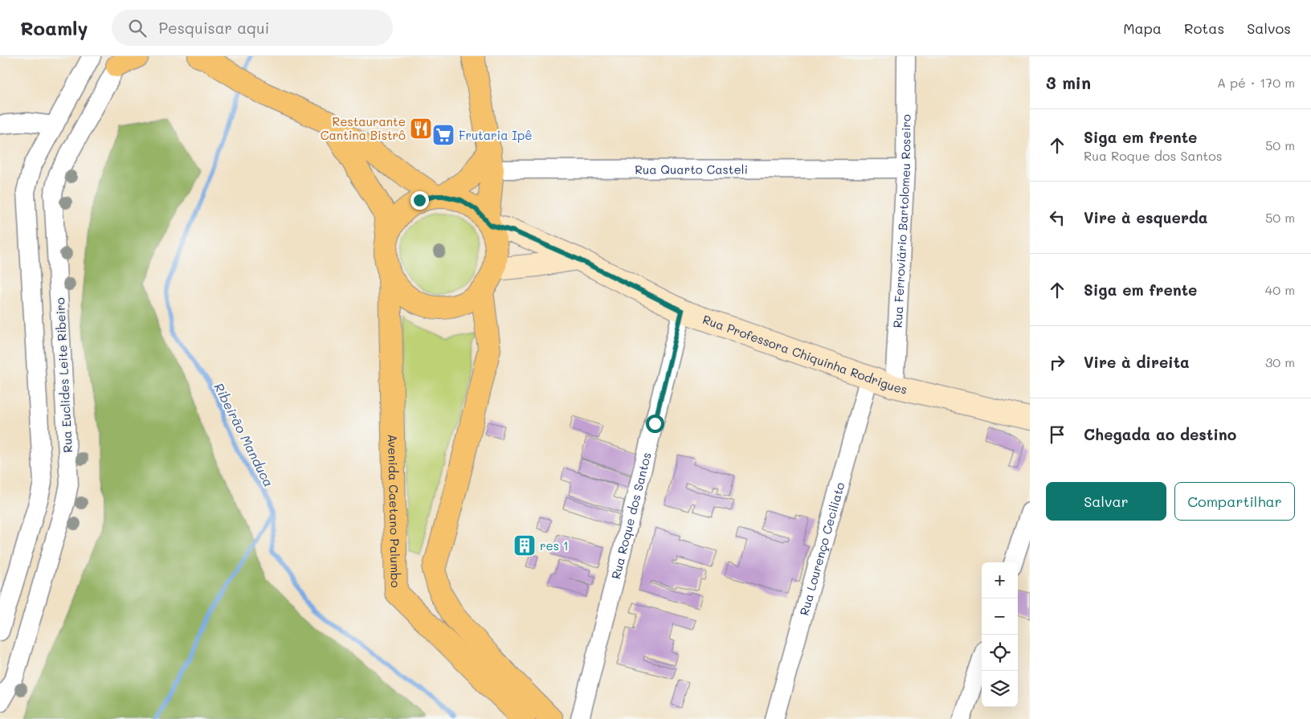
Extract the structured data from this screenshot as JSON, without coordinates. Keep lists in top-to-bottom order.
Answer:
{
  "streets": {
    "main road": ["Rua Professora Chiquinha Rodrigues", "Avenida Caetano Palumbo"],
    "street": [
      "Rua Quarto Casteli",
      "Rua Ferroviário Bartolomeu Roseiro",
      "Rua Euclides Leite Ribeiro",
      "Rua Roque dos Santos",
      "Rua Lourenço Ceciliato"
    ]
  },
  "crossings": [
    ["Rua Quarto Casteli", "Rua Ferroviário Bartolomeu Roseiro"],
    ["Rua Ferroviário Bartolomeu Roseiro", "Rua Professora Chiquinha Rodrigues"],
    ["Rua Professora Chiquinha Rodrigues", "Avenida Caetano Palumbo"],
    ["Rua Professora Chiquinha Rodrigues", "Rua Roque dos Santos"],
    ["Rua Professora Chiquinha Rodrigues", "Rua Lourenço Ceciliato"]
  ],
  "water": ["Ribeirão Manduca"],
  "places": {
    "restaurant": ["Restaurante Cantina Bistrô"],
    "supermarket": ["Frutaria Ipê"],
    "building": ["res 1"]
  },
  "page": {
    "header": "Roamly",
    "search": "Pesquisar aqui",
    "nav": ["Mapa", "Rotas", "Salvos"],
    "heading": ["3 min", "A pé · 170 m"],
    "list": [
      ["Siga em frente", "Rua Roque dos Santos", "50 m"],
      ["Vire à esquerda", "50 m"],
      ["Siga em frente", "40 m"],
      ["Vire à direita", "30 m"],
      "Chegada ao destino"
    ],
    "buttons": ["Salvar", "Compartilhar"],
    "map_buttons": ["+", "−"]
  }
}
